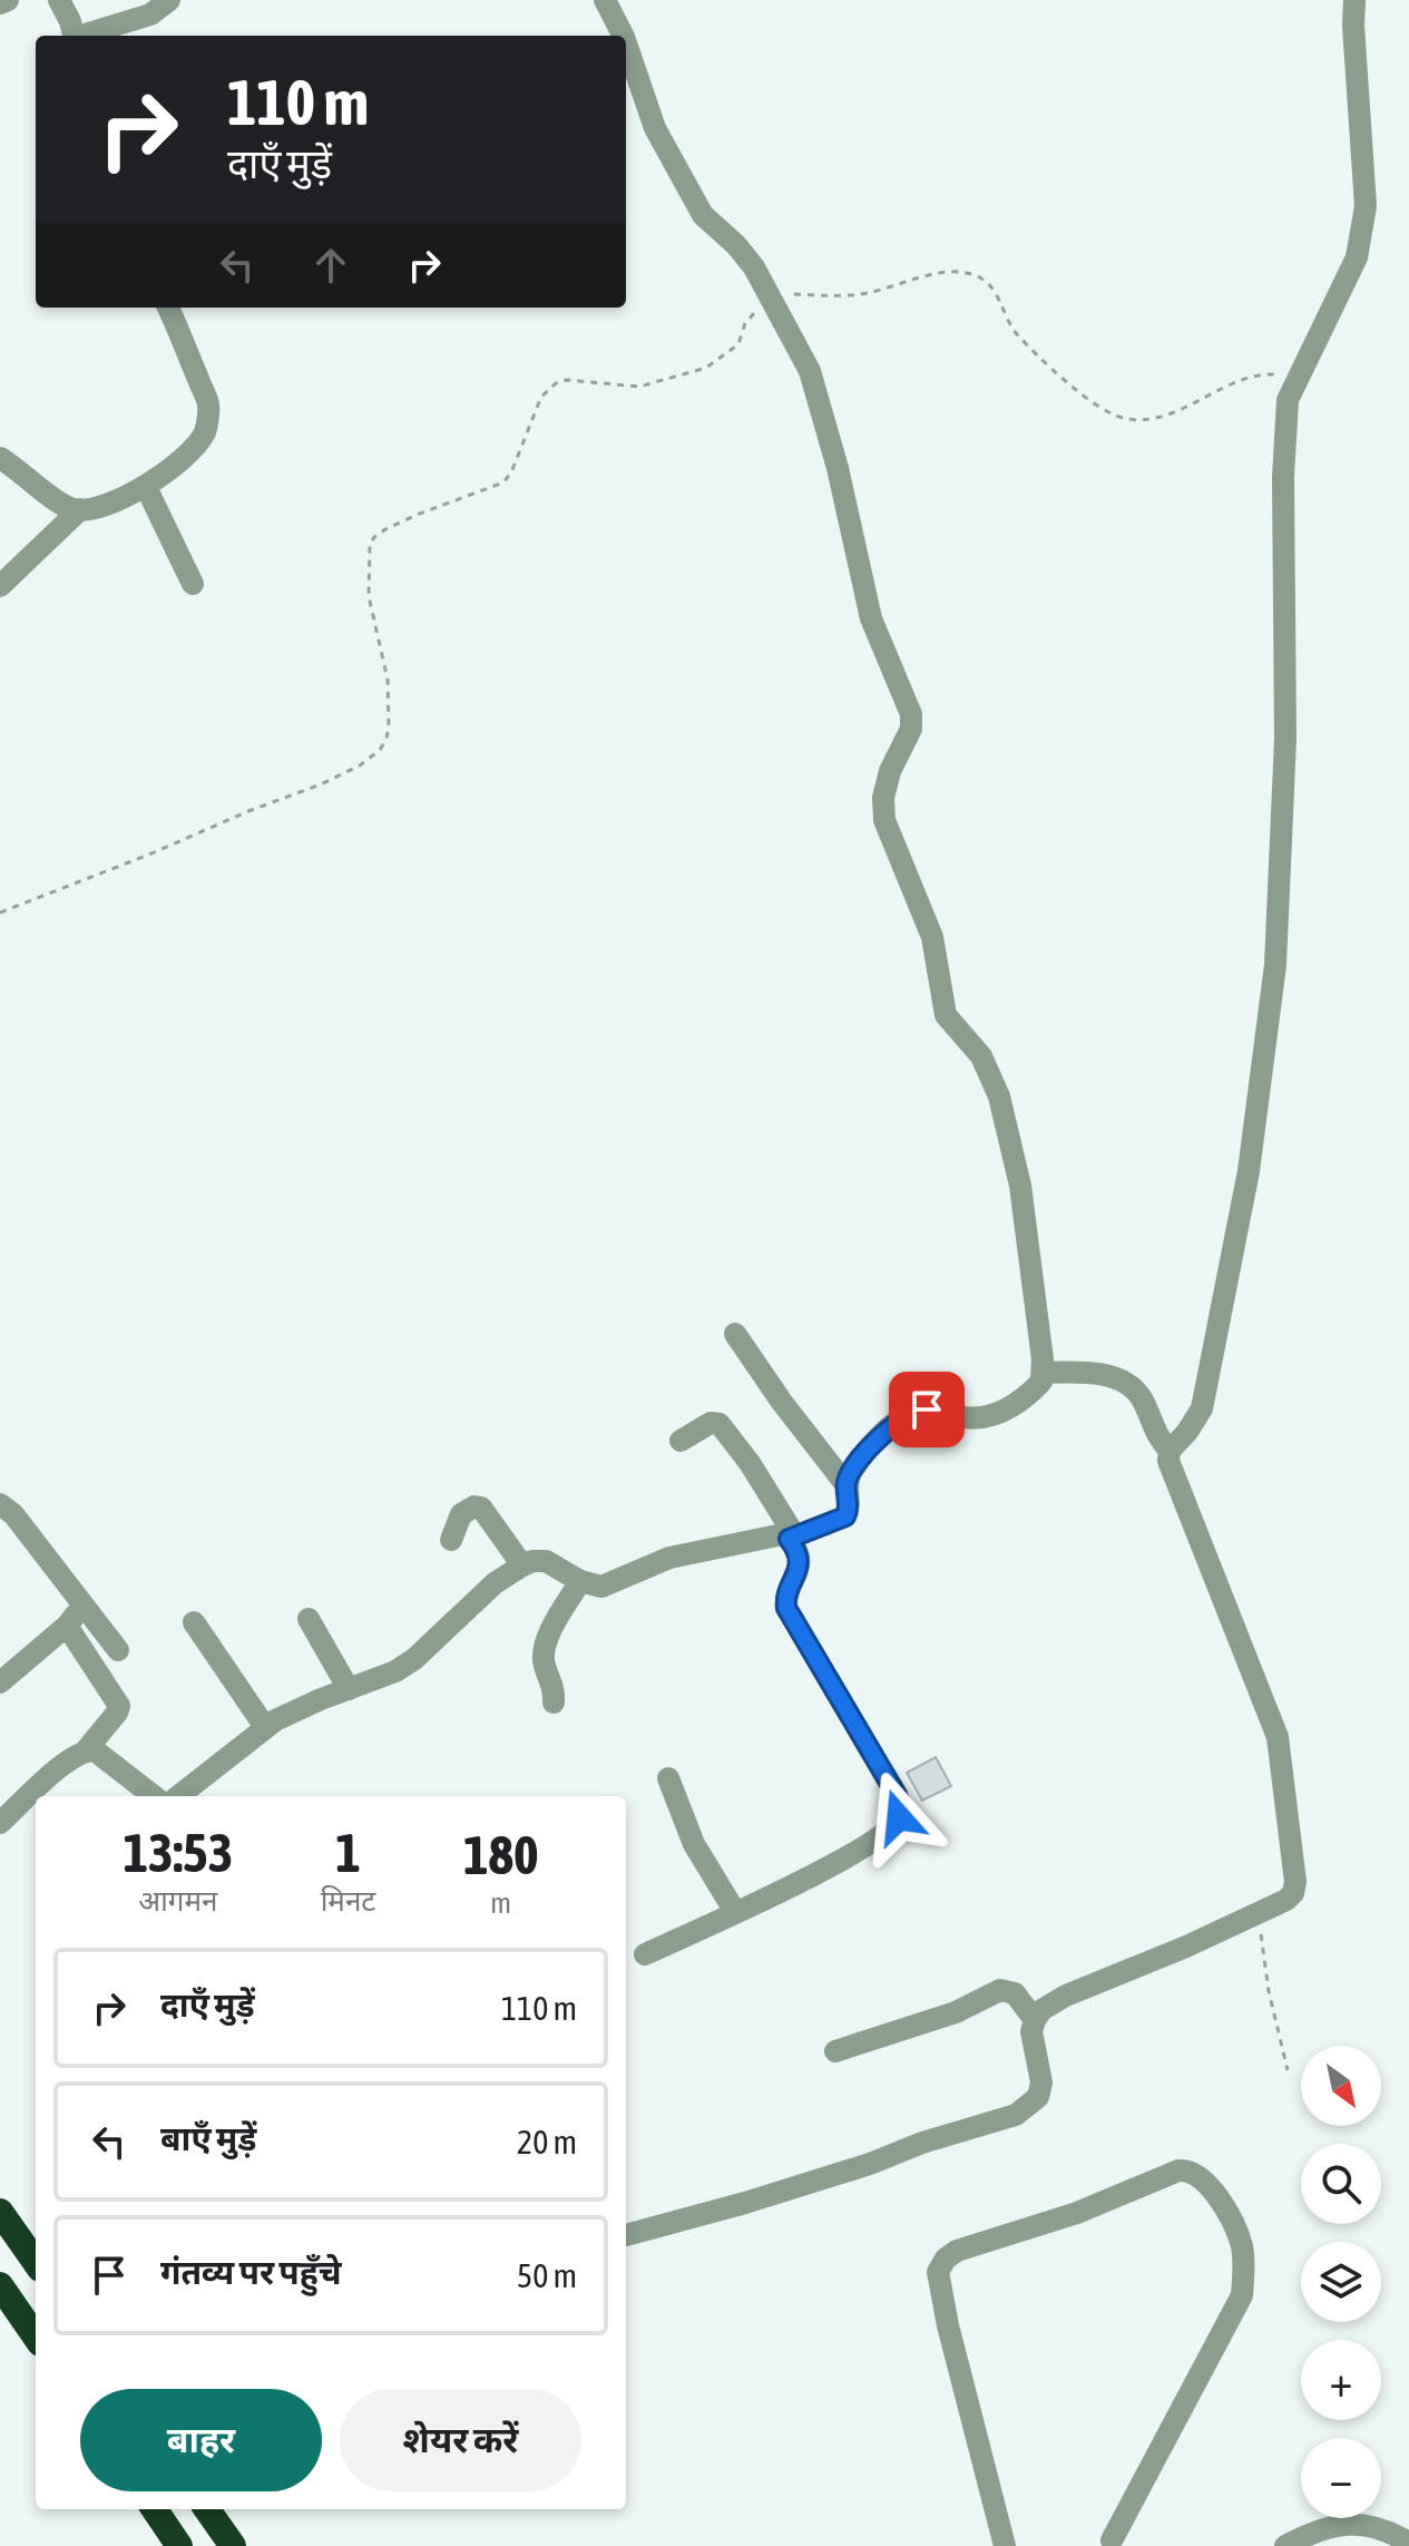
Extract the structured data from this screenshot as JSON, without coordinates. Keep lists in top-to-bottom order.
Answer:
{
  "north": "bottom right",
  "page": {
    "turn": ["110 m", "दाएँ मुड़ें"],
    "eta": [
      "13:53",
      "आगमन",
      "1",
      "मिनट",
      "180",
      "m"
    ],
    "list": [
      {
        "name": "दाएँ मुड़ें",
        "value": "110 m"
      },
      {
        "name": "बाएँ मुड़ें",
        "value": "20 m"
      },
      {
        "name": "गंतव्य पर पहुँचे",
        "value": "50 m"
      }
    ],
    "map_buttons": ["+", "−"],
    "buttons": ["बाहर", "शेयर करें"]
  }
}
